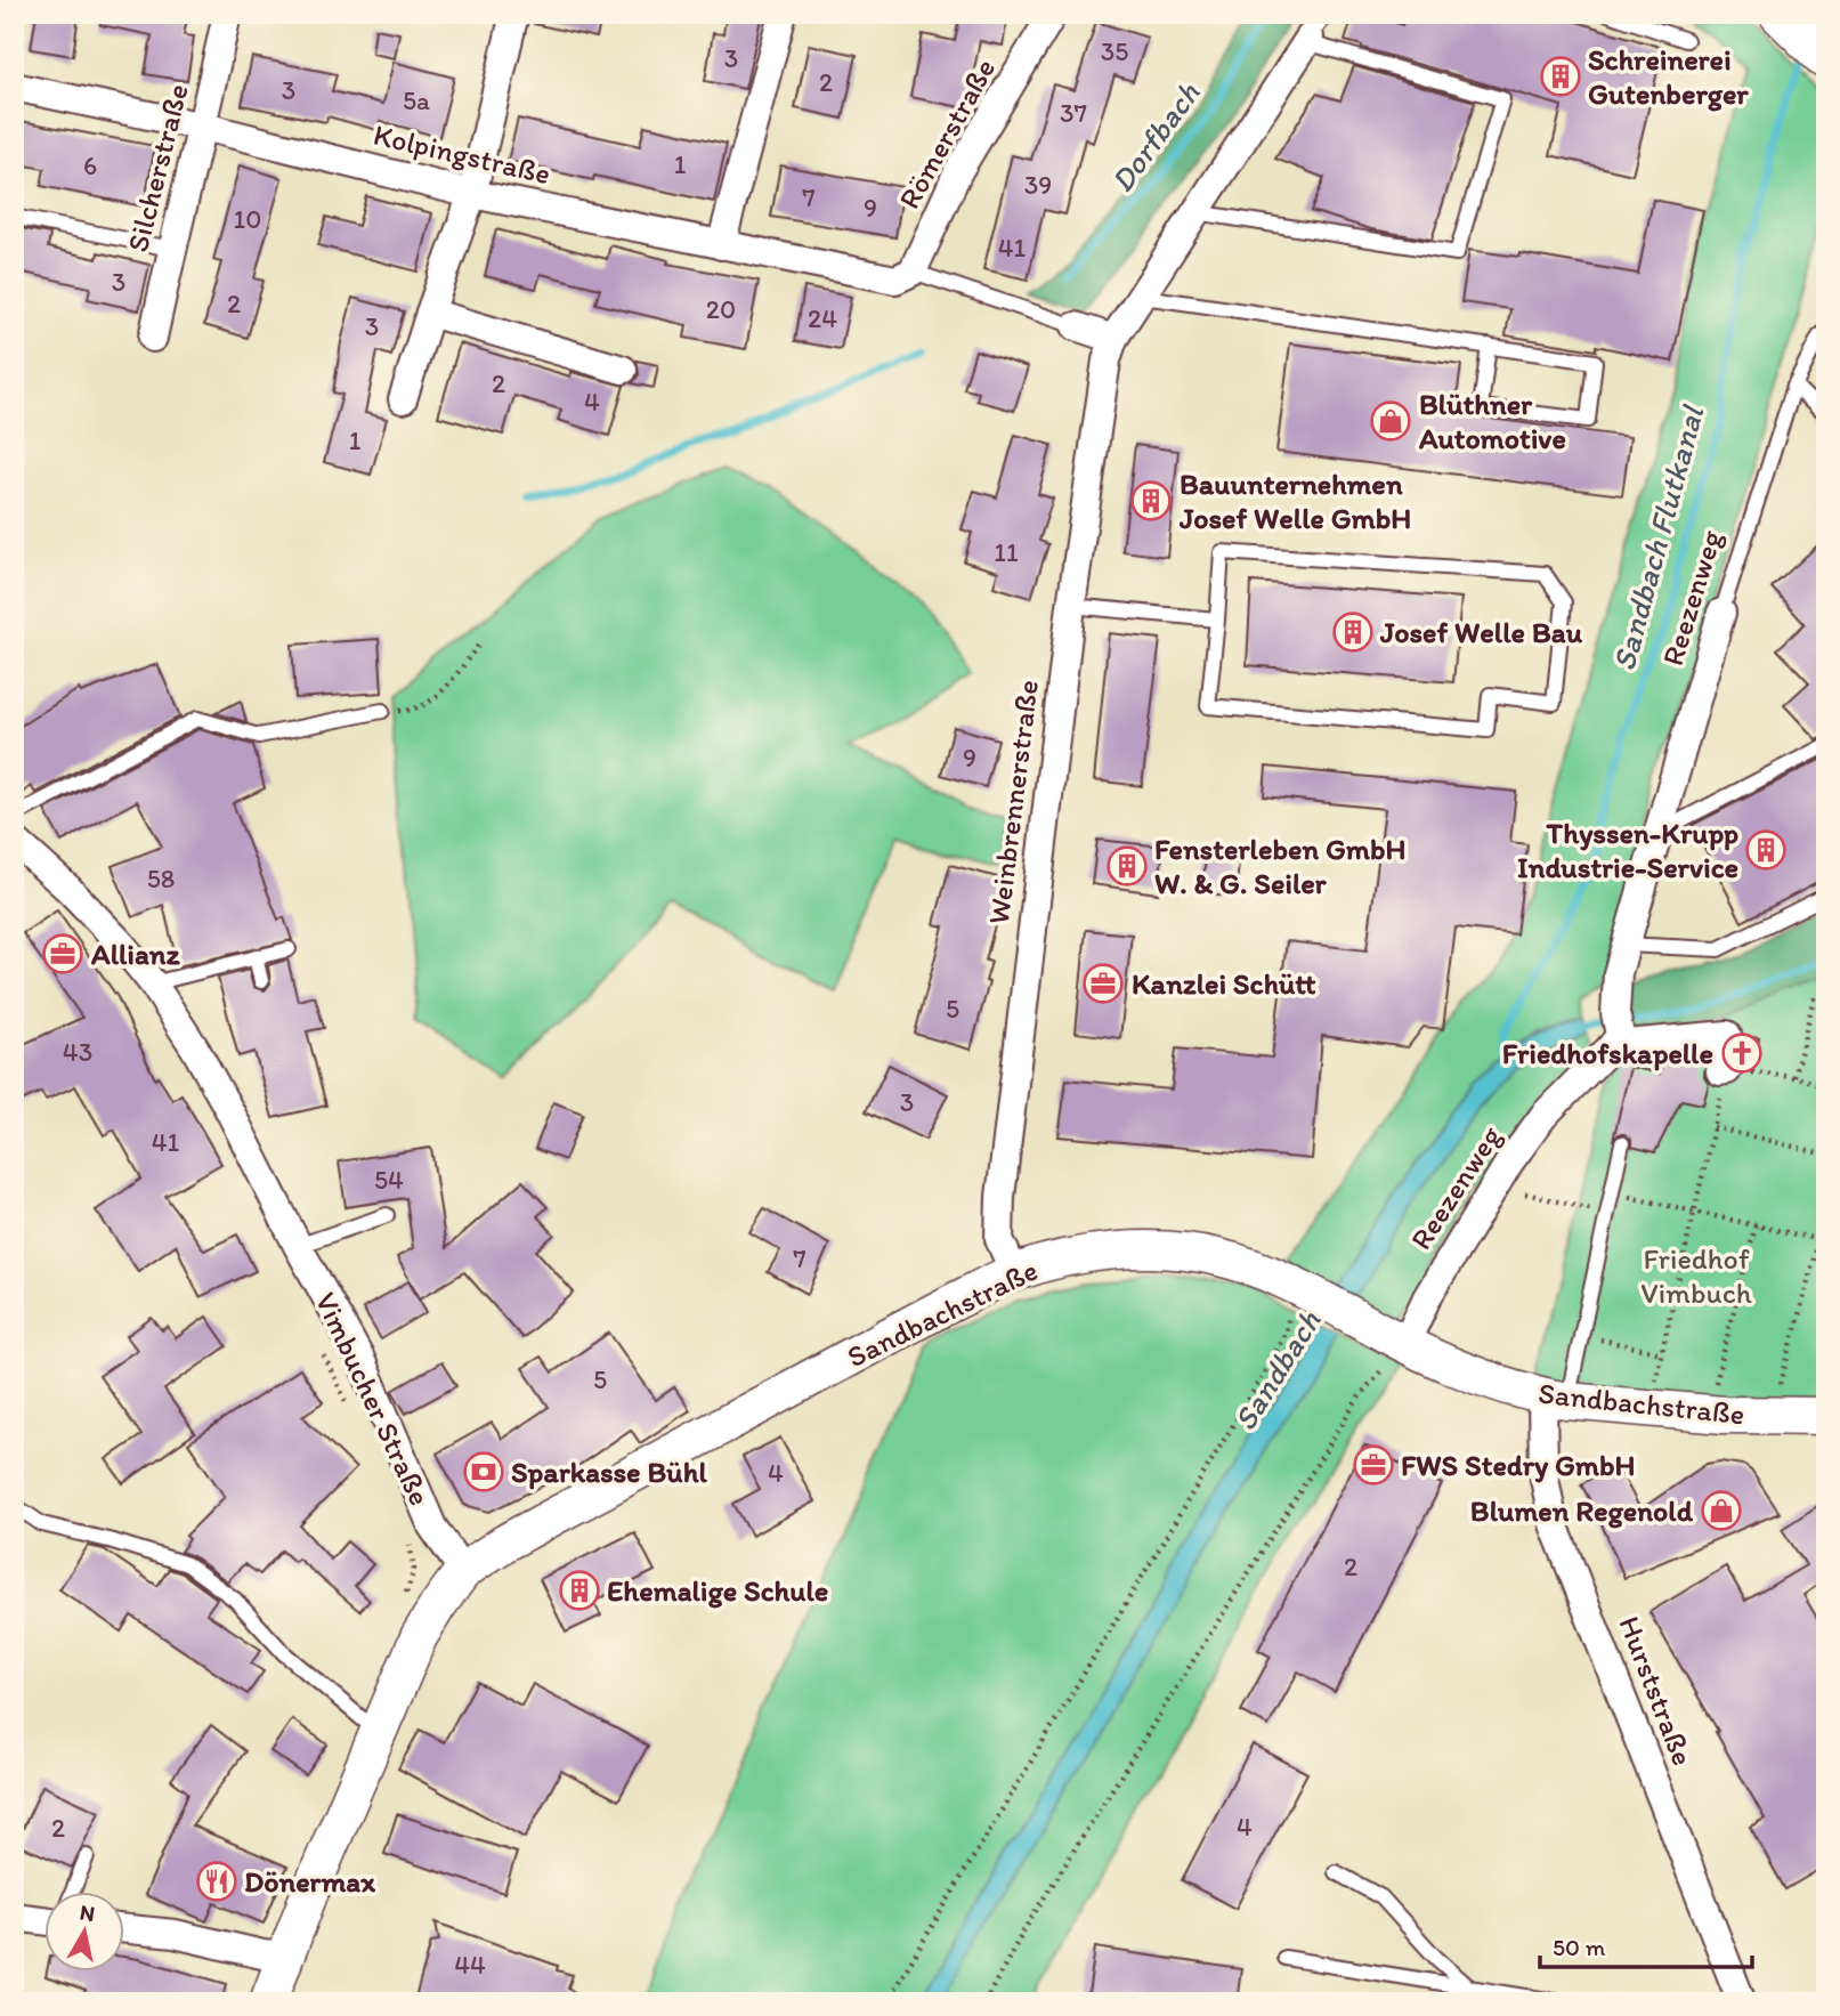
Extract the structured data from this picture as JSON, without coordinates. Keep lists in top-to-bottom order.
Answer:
{
  "streets": {
    "street": [
      "Römerstraße",
      "Kolpingstraße",
      "Silcherstraße",
      "Reezenweg",
      "Weinbrennerstraße",
      "Sandbachstraße",
      "Vimbucher Straße",
      "Hurststraße"
    ]
  },
  "crossings": [
    ["Römerstraße", "Kolpingstraße"],
    ["Kolpingstraße", "Silcherstraße"],
    ["Reezenweg", "Sandbachstraße"],
    ["Weinbrennerstraße", "Sandbachstraße"],
    ["Sandbachstraße", "Vimbucher Straße"],
    ["Sandbachstraße", "Hurststraße"]
  ],
  "water": ["Dorfbach", "Sandbach Flutkanal", "Sandbach"],
  "parks": ["Friedhof Vimbuch"],
  "places": {
    "building": [
      "Schreinerei Gutenberger",
      "Bauunternehmen Josef Welle GmbH",
      "Josef Welle Bau",
      "Thyssen-Krupp Industrie-Service",
      "Fensterleben GmbH W. & G. Seiler",
      "Ehemalige Schule"
    ],
    "shop": ["Blüthner Automotive", "Blumen Regenold"],
    "office": ["Allianz", "Kanzlei Schütt", "FWS Stedry GmbH"],
    "church": ["Friedhofskapelle"],
    "bank": ["Sparkasse Bühl"],
    "restaurant": ["Dönermax"]
  },
  "house_numbers": [
    "35",
    "3",
    "2",
    "3",
    "5a",
    "37",
    "1",
    "6",
    "39",
    "7",
    "9",
    "10",
    "41",
    "3",
    "2",
    "20",
    "24",
    "3",
    "2",
    "4",
    "1",
    "11",
    "9",
    "58",
    "5",
    "43",
    "3",
    "41",
    "54",
    "7",
    "5",
    "4",
    "2",
    "4",
    "2",
    "44"
  ],
  "scale_bar": "50 m",
  "north": "top"
}
